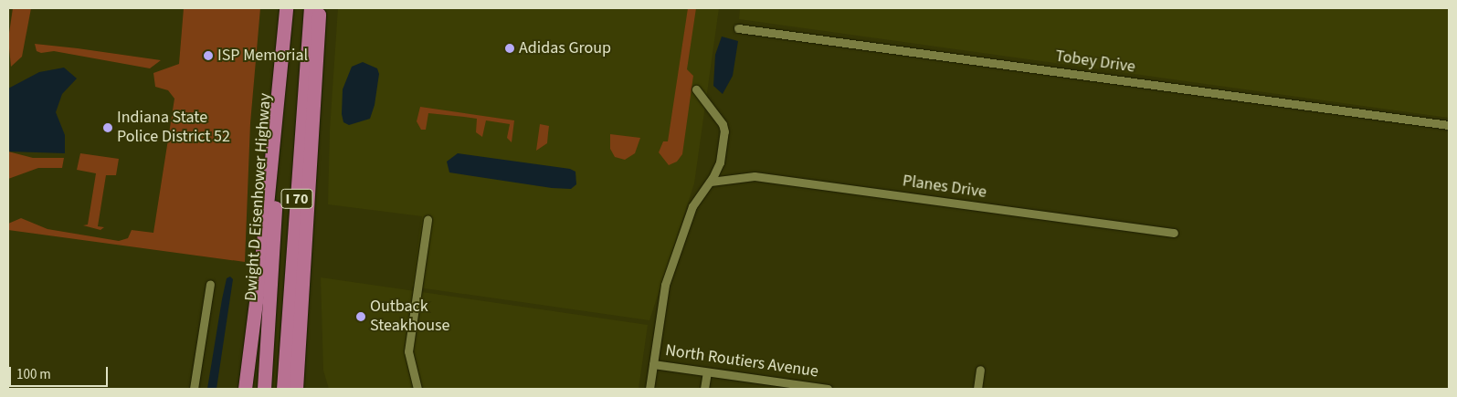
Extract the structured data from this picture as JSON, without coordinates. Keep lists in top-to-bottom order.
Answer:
{
  "streets": {
    "highway": ["Dwight D Eisenhower Highway", "I 70"],
    "street": ["Tobey Drive", "Planes Drive", "North Routiers Avenue"]
  },
  "places": [
    "Adidas Group",
    "ISP Memorial",
    "Indiana State Police District 52",
    "Outback Steakhouse"
  ],
  "scale_bar": "100 m"
}
